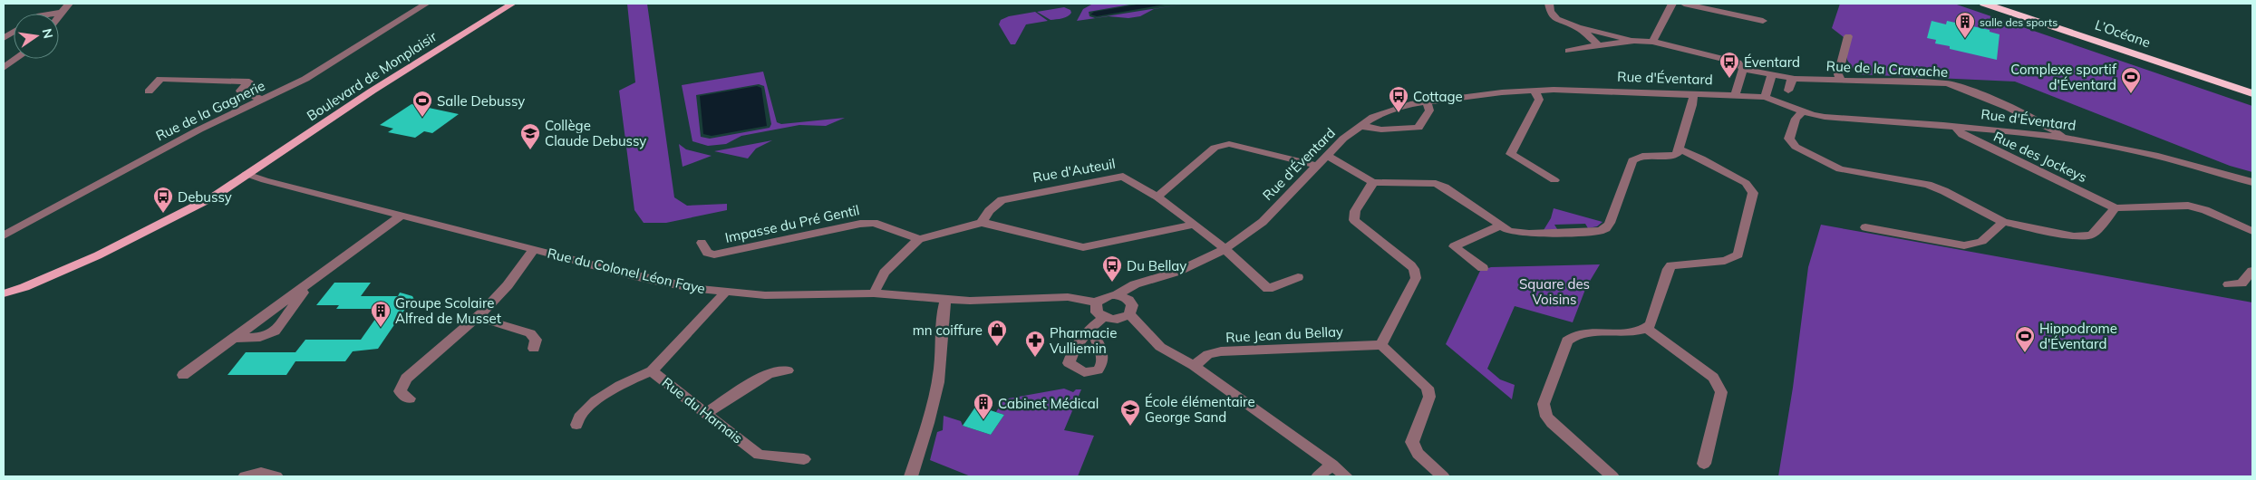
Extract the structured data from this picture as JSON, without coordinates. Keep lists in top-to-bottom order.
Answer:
{
  "streets": {
    "highway": ["L’Océane"],
    "main road": ["Boulevard de Monplaisir"],
    "street": [
      "Rue de la Cravache",
      "Rue d'Éventard",
      "Rue de la Gagnerie",
      "Rue des Jockeys",
      "Rue d'Auteuil",
      "Impasse du Pré Gentil",
      "Rue du Colonel Léon Faye",
      "Rue Jean du Bellay",
      "Rue du Harnais"
    ]
  },
  "crossings": [
    ["Rue de la Cravache", "Rue d'Éventard"],
    ["Boulevard de Monplaisir", "Rue du Colonel Léon Faye"],
    ["Rue d'Éventard", "Rue des Jockeys"],
    ["Rue d'Éventard", "Rue d'Auteuil"],
    ["Rue d'Éventard", "Rue du Colonel Léon Faye"],
    ["Rue du Colonel Léon Faye", "Rue du Harnais"]
  ],
  "parks": ["Square des Voisins"],
  "places": {
    "building": ["salle des sports", "Groupe Scolaire Alfred de Musset", "Cabinet Médical"],
    "bus stop": [
      "Éventard",
      "Cottage",
      "Debussy",
      "Du Bellay"
    ],
    "sports": ["Complexe sportif d'Éventard", "Salle Debussy", "Hippodrome d'Éventard"],
    "school or university": ["Collège Claude Debussy", "École élémentaire George Sand"],
    "shop": ["mn coiffure"],
    "pharmacy": ["Pharmacie Vulliemin"]
  },
  "north": "right"
}
